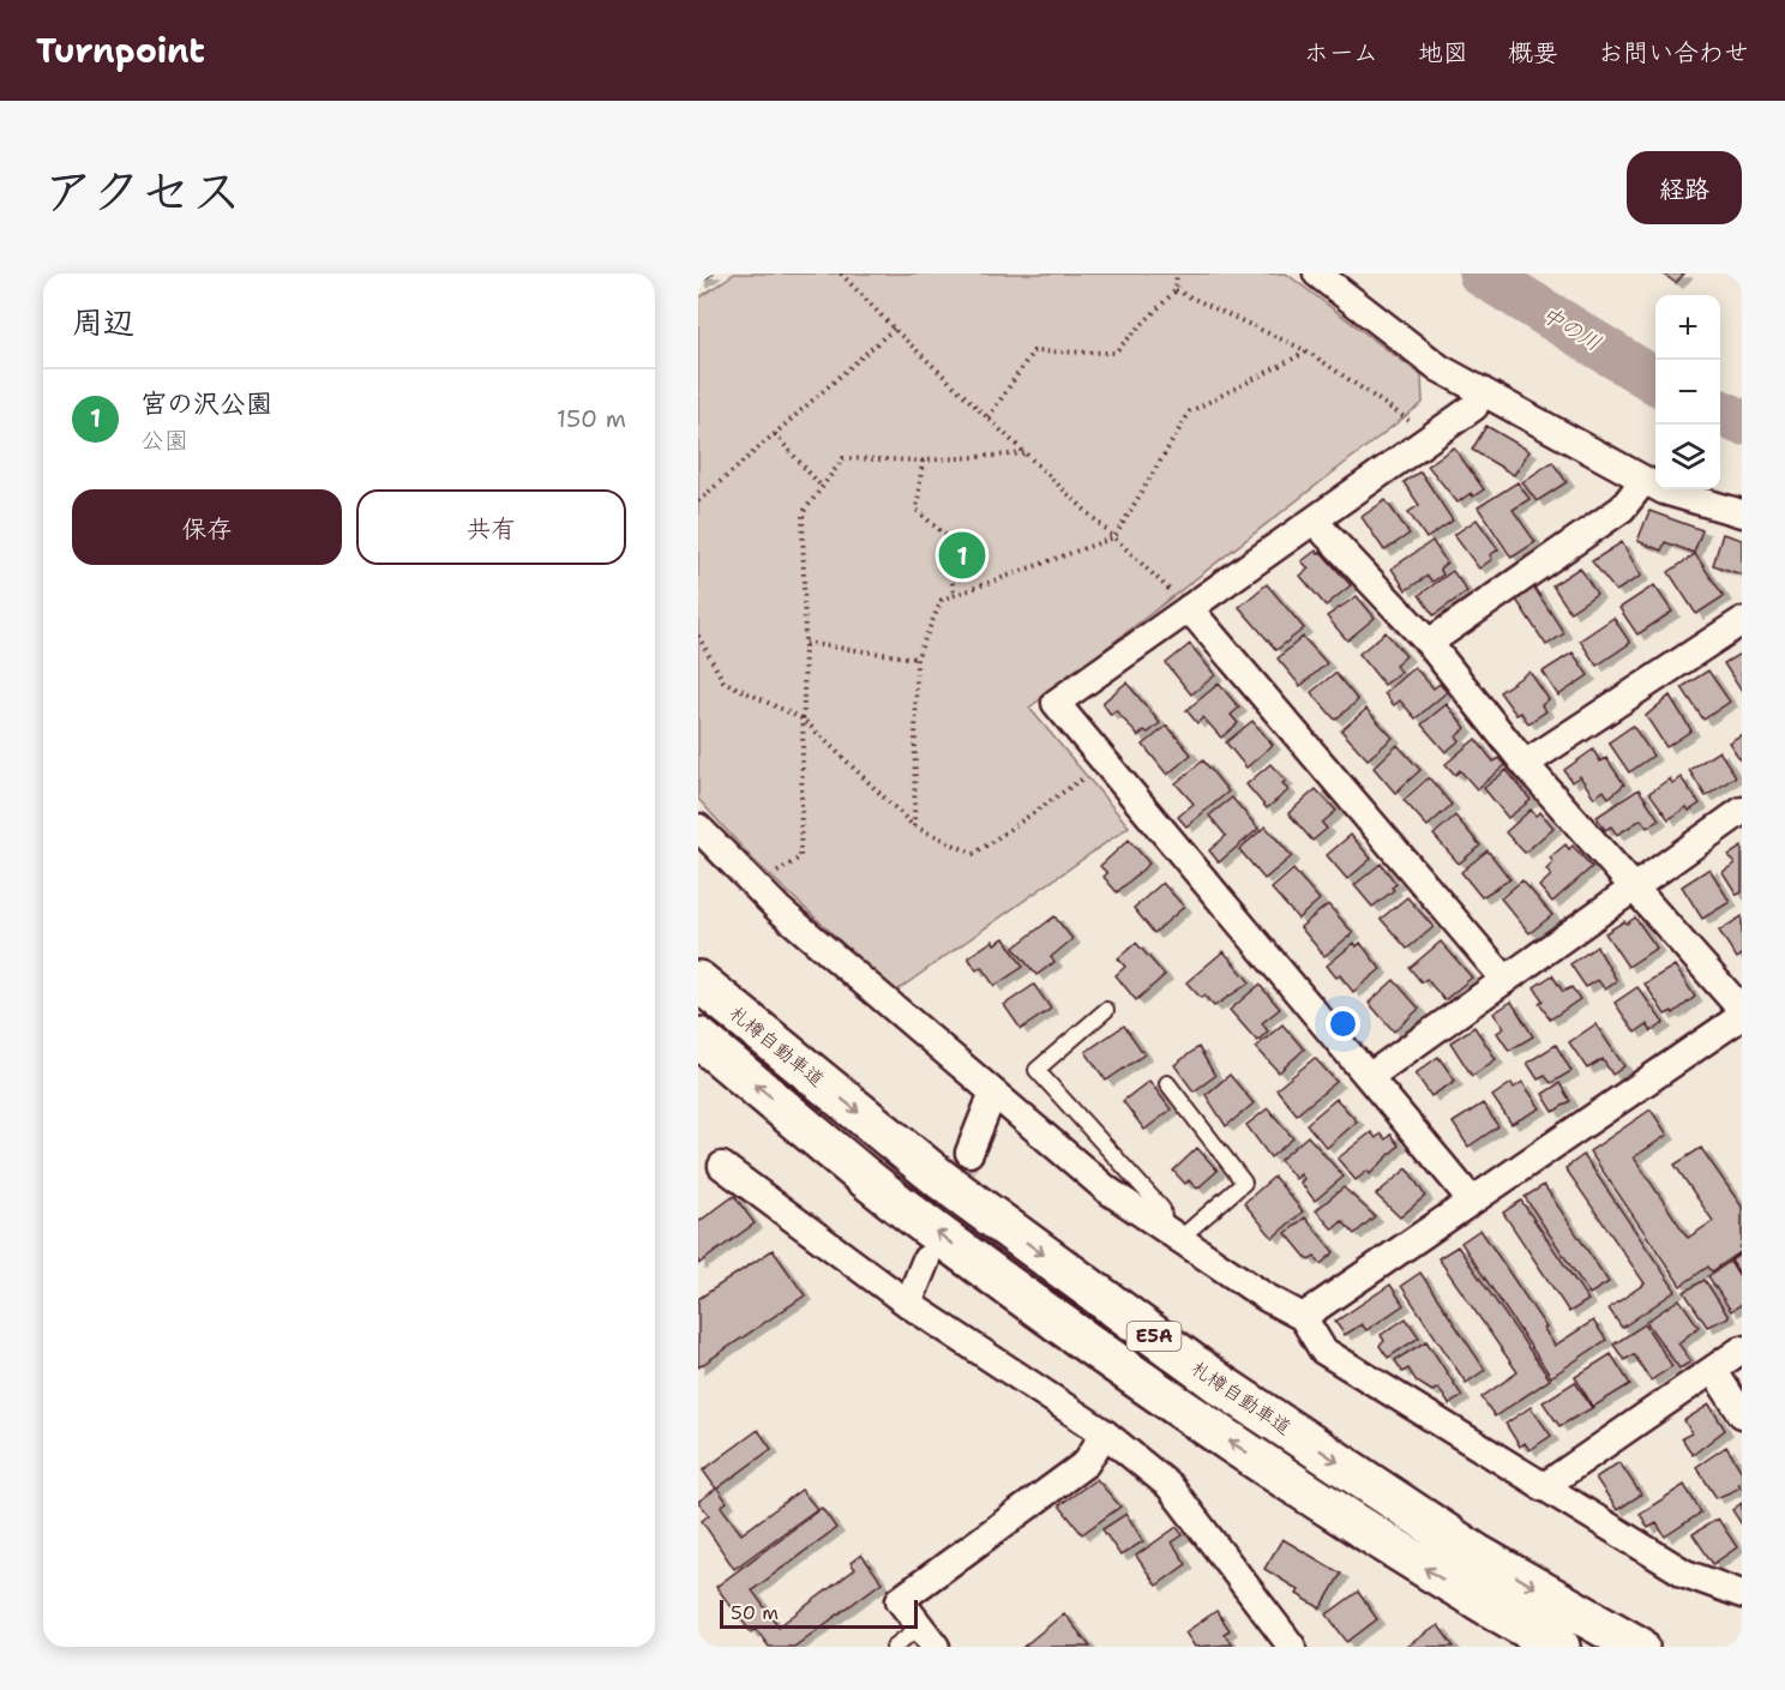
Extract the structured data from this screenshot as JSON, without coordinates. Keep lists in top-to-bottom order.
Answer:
{
  "streets": {
    "highway": ["札樽自動車道", "E5A"]
  },
  "water": ["中の川"],
  "scale_bar": "50 m",
  "page": {
    "header": "Turnpoint",
    "nav": [
      "ホーム",
      "地図",
      "概要",
      "お問い合わせ"
    ],
    "title": "アクセス",
    "buttons": [
      "経路",
      ["保存", "共有"]
    ],
    "heading": "周辺",
    "map_buttons": ["+", "−"],
    "list": [
      {
        "mark": "1",
        "name": "宮の沢公園",
        "note": "公園",
        "value": "150 m"
      }
    ],
    "pins": "1",
    "scale": "50 m"
  }
}
